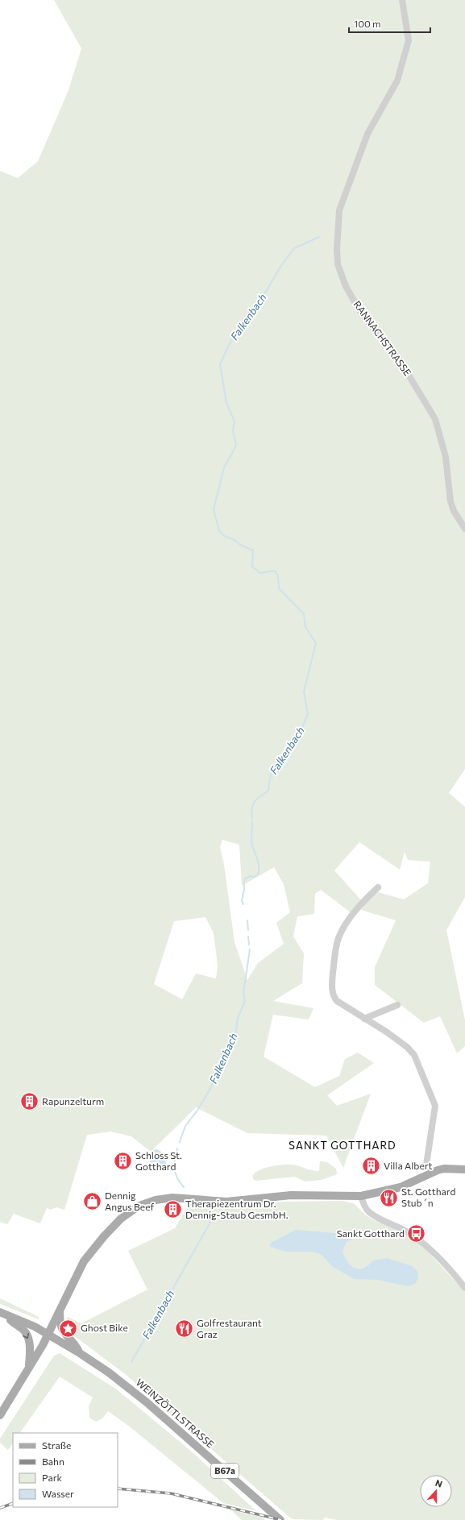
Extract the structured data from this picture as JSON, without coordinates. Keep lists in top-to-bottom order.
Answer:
{
  "streets": {
    "main road": ["WEINZÖTTLSTRASSE", "B67a"],
    "street": ["RANNACHSTRASSE"]
  },
  "districts": ["SANKT GOTTHARD"],
  "water": ["Falkenbach"],
  "places": {
    "building": [
      "Rapunzelturm",
      "Schloss St. Gotthard",
      "Villa Albert",
      "Therapiezentrum Dr. Dennig-Staub GesmbH."
    ],
    "restaurant": ["St. Gotthard Stub´n", "Golfrestaurant Graz"],
    "shop": ["Dennig Angus Beef"],
    "bus stop": ["Sankt Gotthard"],
    "place": ["Ghost Bike"]
  },
  "legend": [
    "Straße",
    "Bahn",
    "Park",
    "Wasser"
  ],
  "scale_bar": "100 m",
  "north": "top"
}
